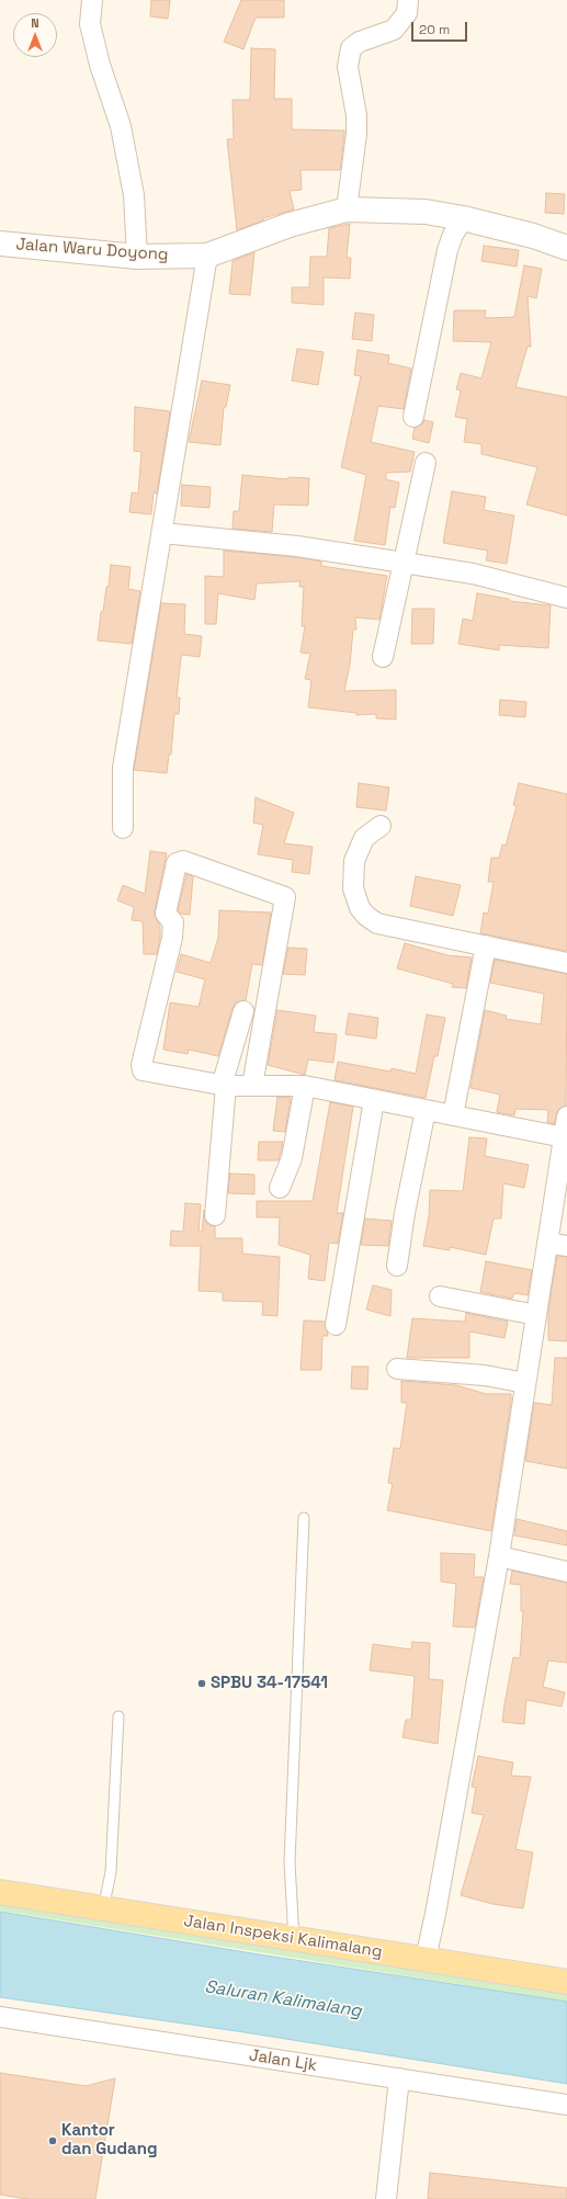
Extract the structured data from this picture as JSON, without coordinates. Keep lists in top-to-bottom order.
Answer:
{
  "streets": {
    "main road": ["Jalan Inspeksi Kalimalang"],
    "street": ["Jalan Waru Doyong", "Jalan Ljk"]
  },
  "water": ["Saluran Kalimalang"],
  "places": ["SPBU 34-17541", "Kantor dan Gudang"],
  "scale_bar": "20 m",
  "north": "top"
}
